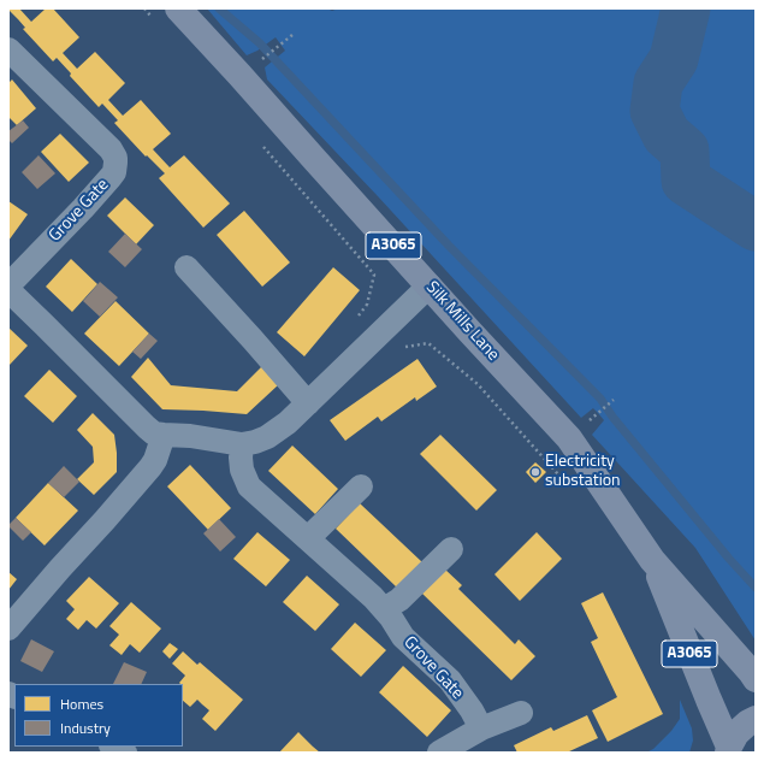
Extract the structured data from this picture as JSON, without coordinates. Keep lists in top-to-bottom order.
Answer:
{
  "streets": {
    "main road": ["A3065", "Silk Mills Lane"],
    "street": ["Grove Gate"]
  },
  "places": ["Electricity substation"],
  "legend": ["Homes", "Industry"]
}
